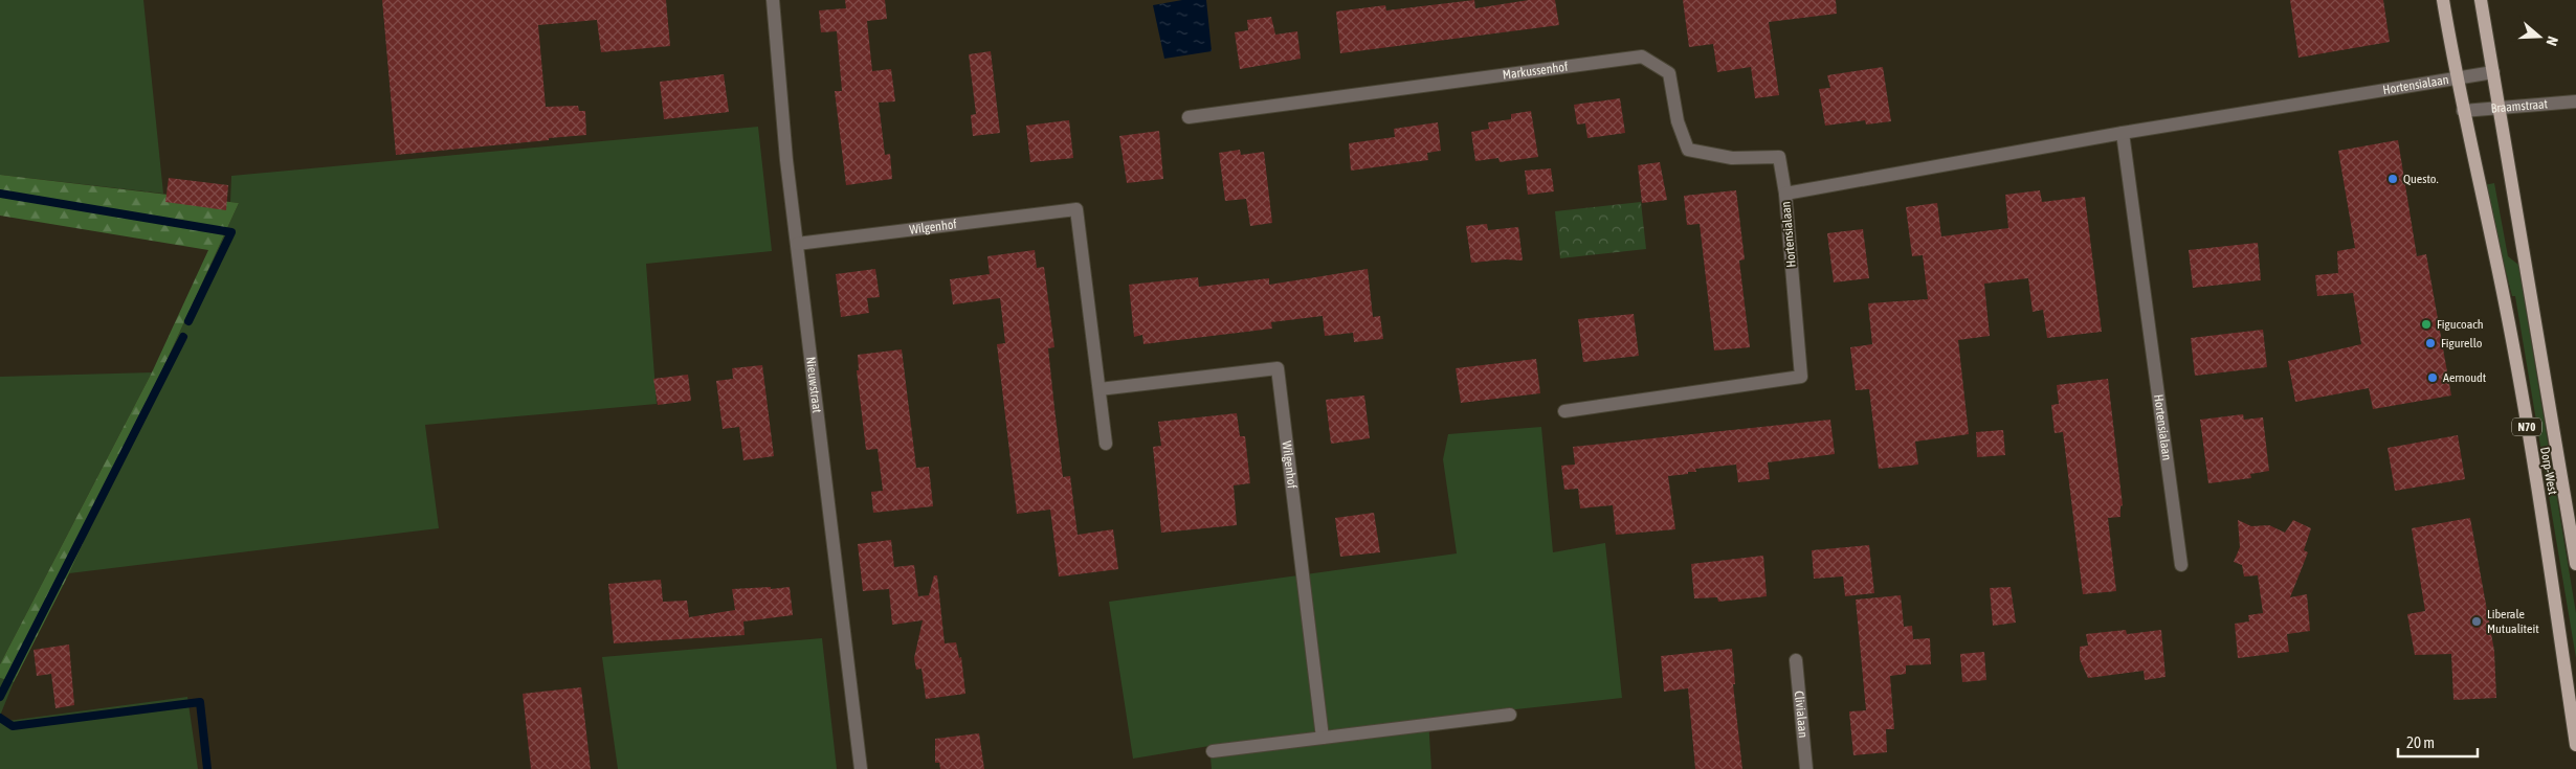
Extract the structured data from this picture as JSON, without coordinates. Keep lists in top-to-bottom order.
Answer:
{
  "streets": {
    "main road": ["N70", "Dorp-West"],
    "street": [
      "Markussenhof",
      "Hortensialaan",
      "Braamstraat",
      "Wilgenhof",
      "Nieuwstraat",
      "Clivialaan"
    ]
  },
  "crossings": [
    ["Markussenhof", "Hortensialaan"],
    ["Hortensialaan", "N70"],
    ["Braamstraat", "N70"],
    ["Braamstraat", "Dorp-West"],
    ["Wilgenhof", "Nieuwstraat"],
    ["N70", "Dorp-West"]
  ],
  "places": [
    "Questo.",
    "Figucoach",
    "Figurello",
    "Aernoudt",
    "Liberale Mutualiteit"
  ],
  "scale_bar": "20 m",
  "north": "right"
}
